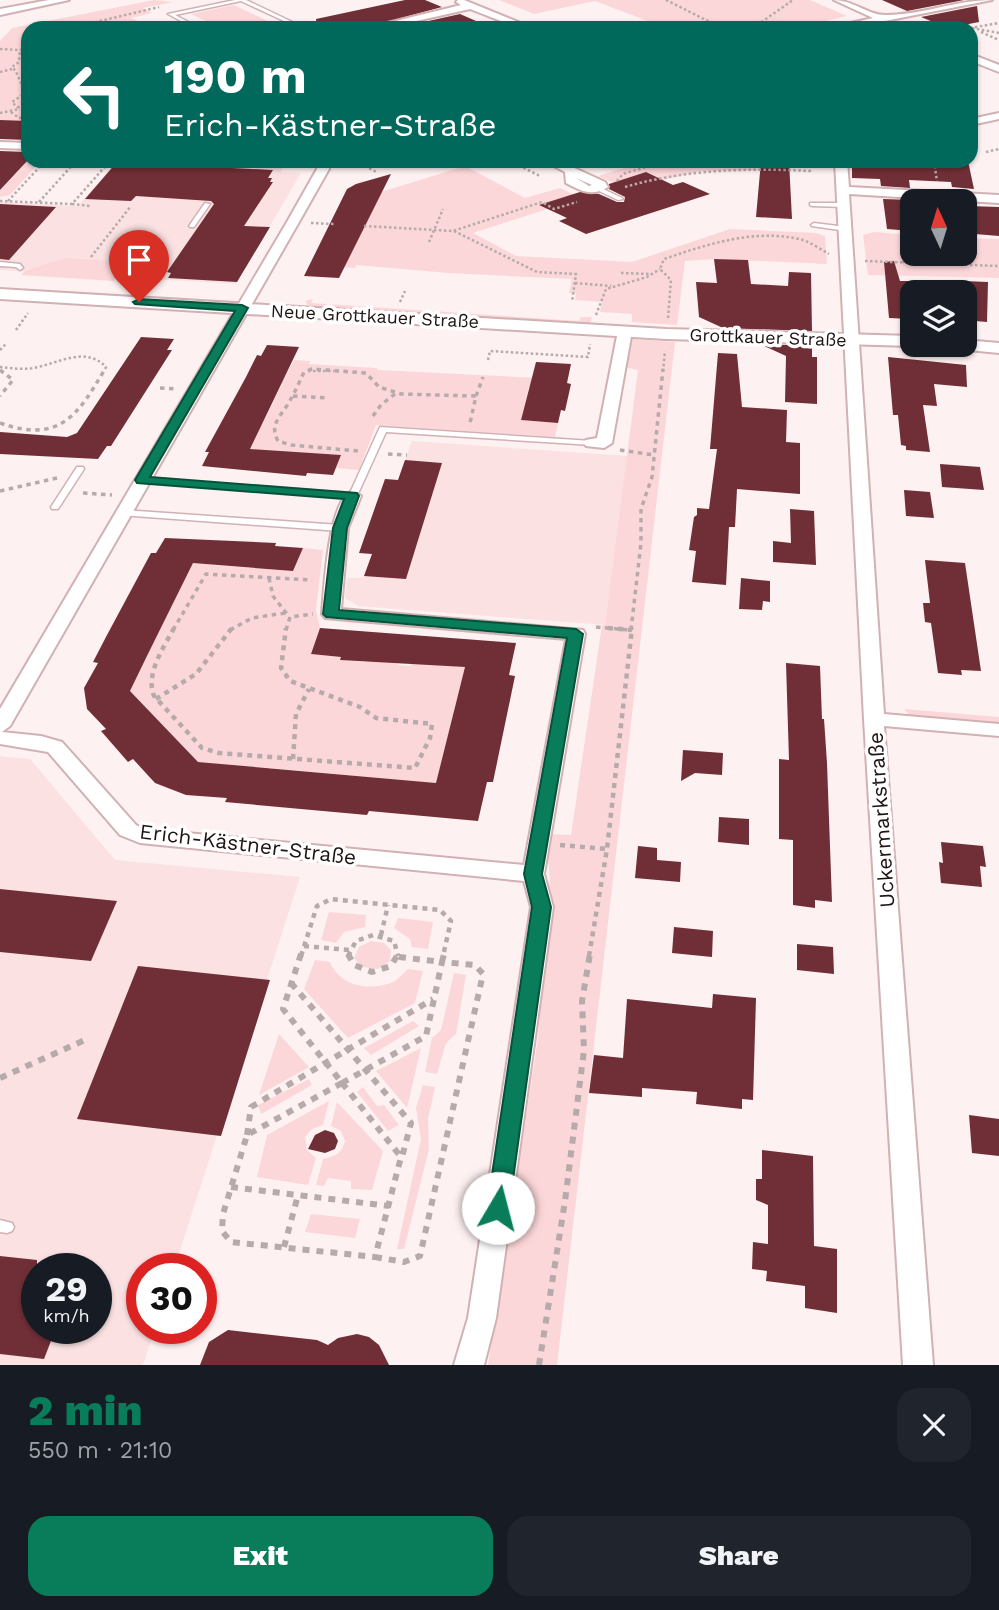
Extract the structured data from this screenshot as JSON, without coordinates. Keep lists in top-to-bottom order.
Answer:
{
  "streets": {
    "street": [
      "Neue Grottkauer Straße",
      "Grottkauer Straße",
      "Uckermarkstraße",
      "Erich-Kästner-Straße"
    ]
  },
  "crossings": [
    ["Neue Grottkauer Straße", "Grottkauer Straße"],
    ["Grottkauer Straße", "Uckermarkstraße"]
  ],
  "north": "top",
  "page": {
    "turn": ["190 m", "Erich-Kästner-Straße"],
    "speed": "29 km/h",
    "limit": "30",
    "heading": ["2 min", "550 m · 21:10"],
    "buttons": ["Exit", "Share"]
  }
}
